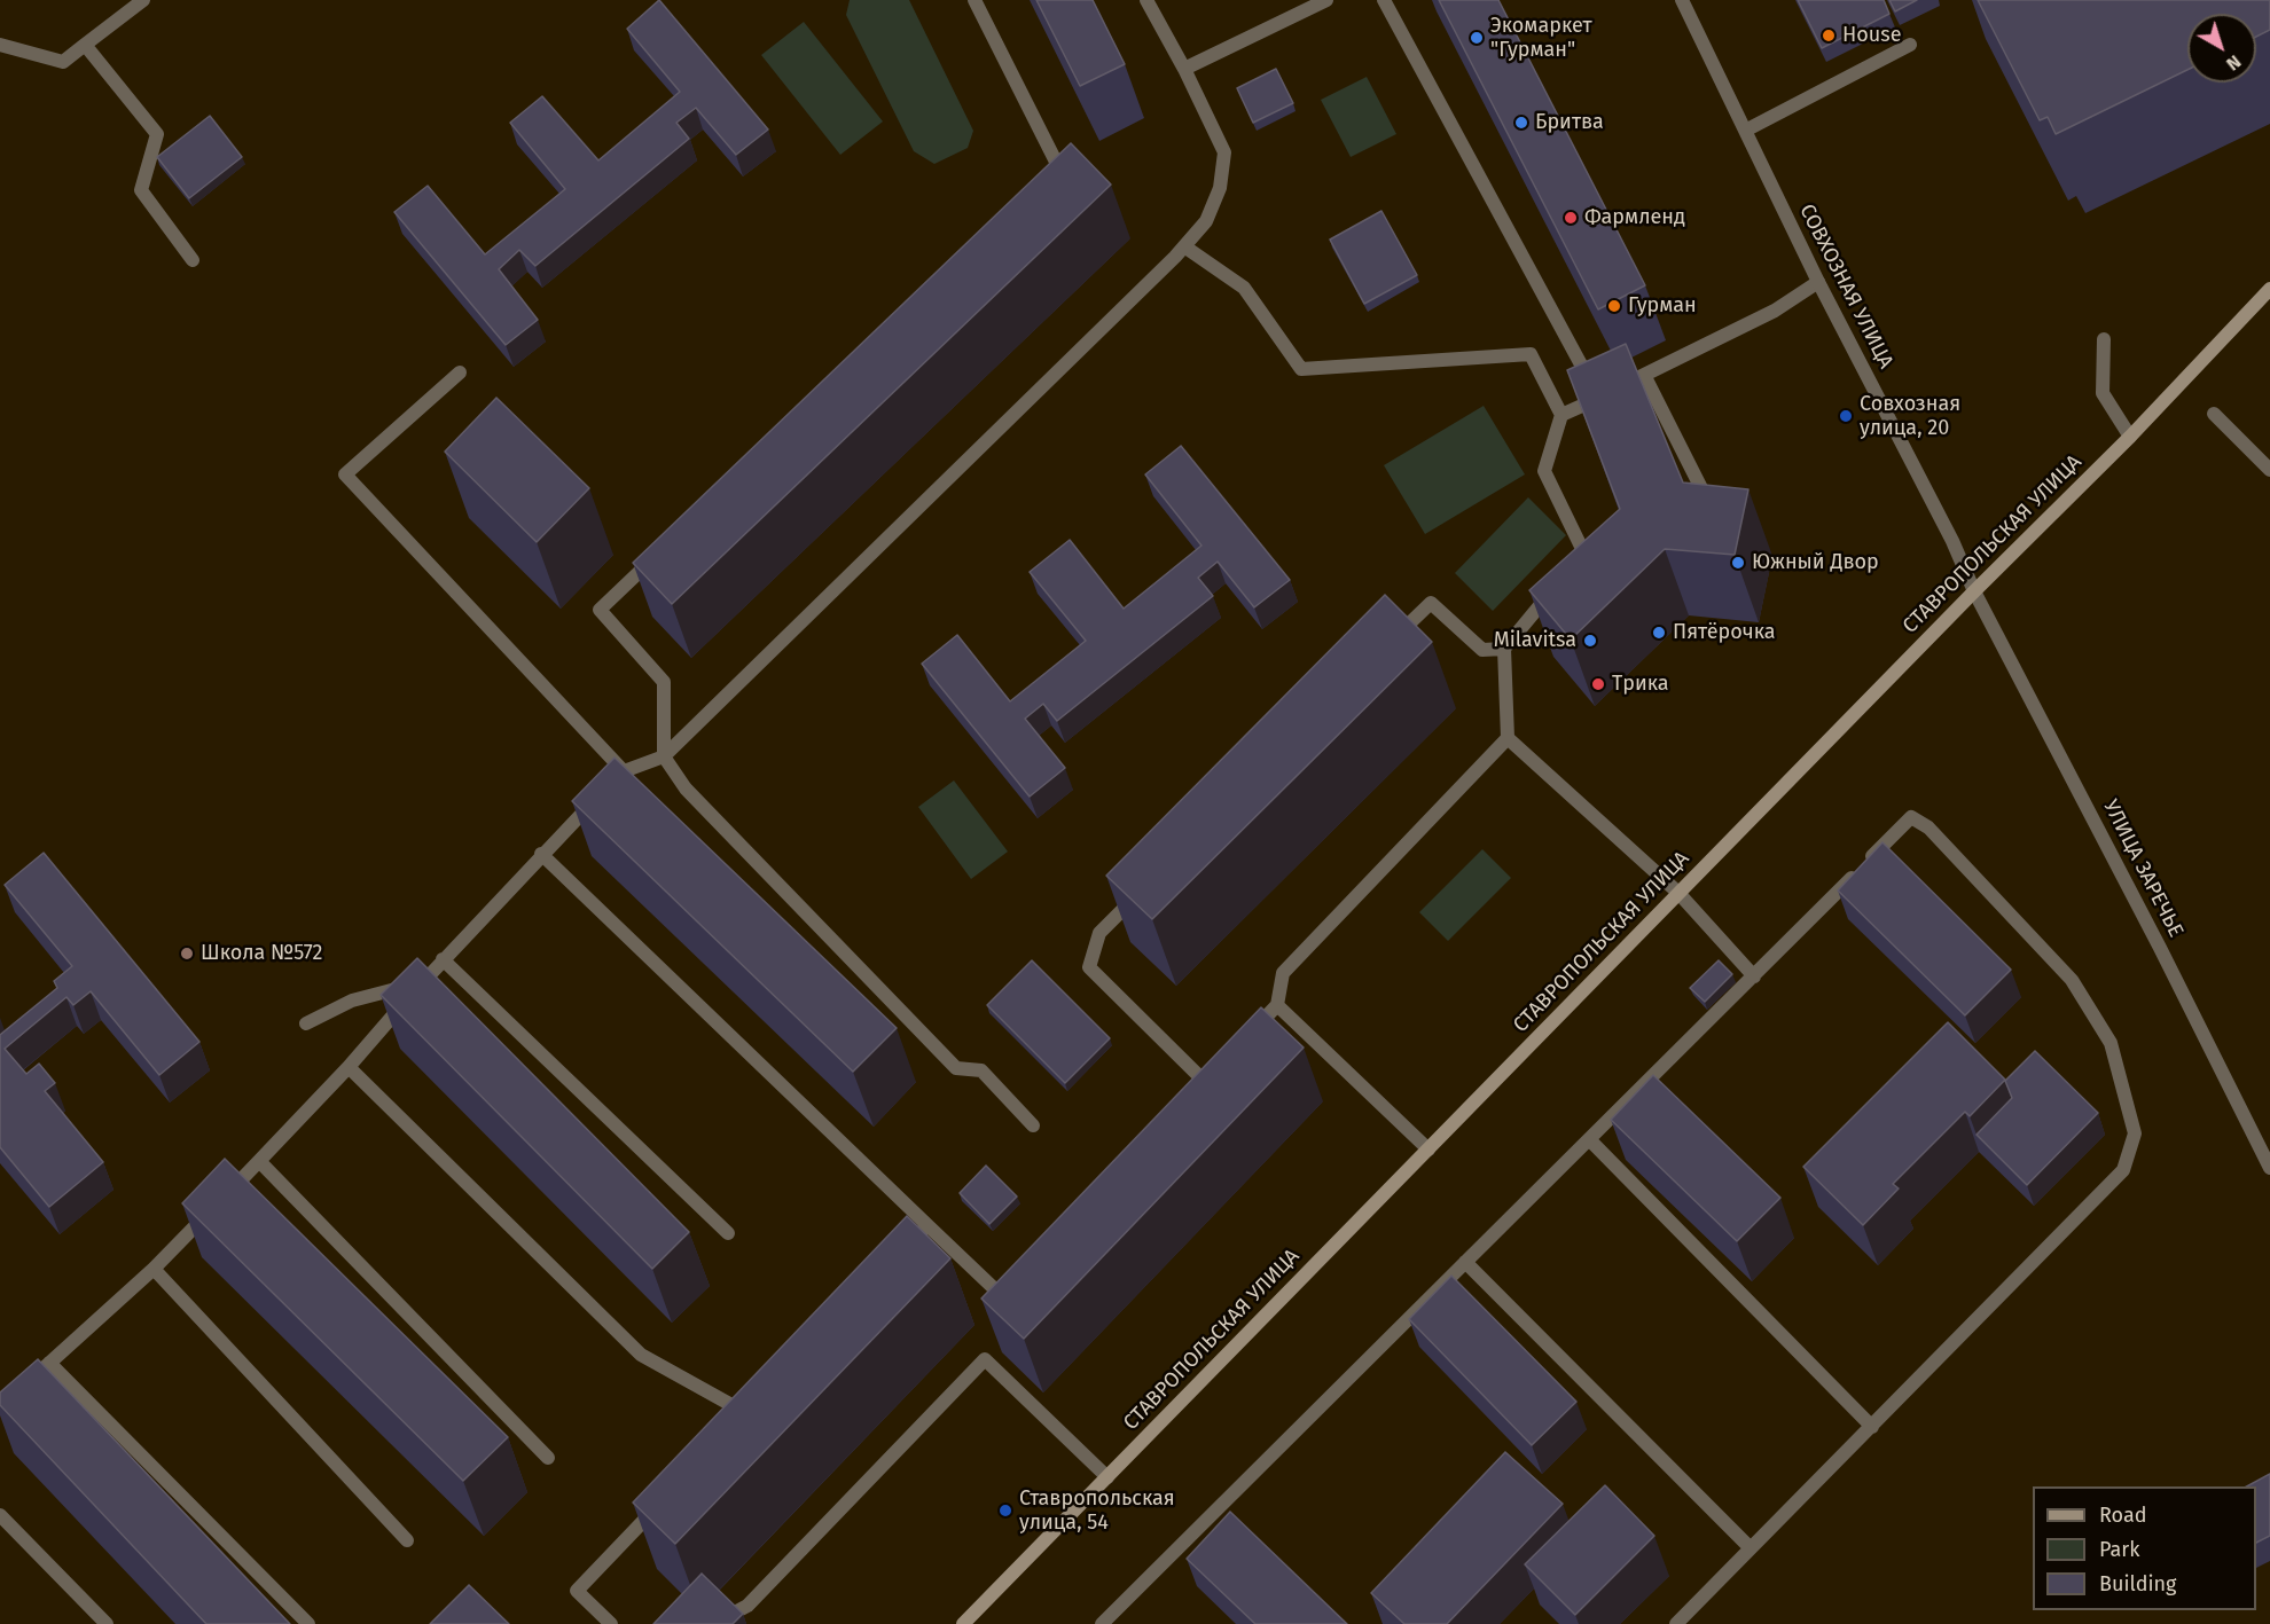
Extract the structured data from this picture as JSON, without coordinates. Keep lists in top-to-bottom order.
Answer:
{
  "streets": {
    "main road": ["СТАВРОПОЛЬСКАЯ УЛИЦА"],
    "street": ["СОВХОЗНАЯ УЛИЦА", "УЛИЦА ЗАРЕЧЬЕ"]
  },
  "crossings": [
    ["СОВХОЗНАЯ УЛИЦА", "СТАВРОПОЛЬСКАЯ УЛИЦА"],
    ["СОВХОЗНАЯ УЛИЦА", "УЛИЦА ЗАРЕЧЬЕ"],
    ["СТАВРОПОЛЬСКАЯ УЛИЦА", "УЛИЦА ЗАРЕЧЬЕ"]
  ],
  "places": [
    "House",
    "Экомаркет \"Гурман\"",
    "Бритва",
    "Фармленд",
    "Гурман",
    "Совхозная улица, 20",
    "Южный Двор",
    "Пятёрочка",
    "Milavitsa",
    "Трика",
    "Школа №572",
    "Ставропольская улица, 54"
  ],
  "legend": ["Road", "Park", "Building"],
  "north": "bottom right"
}
